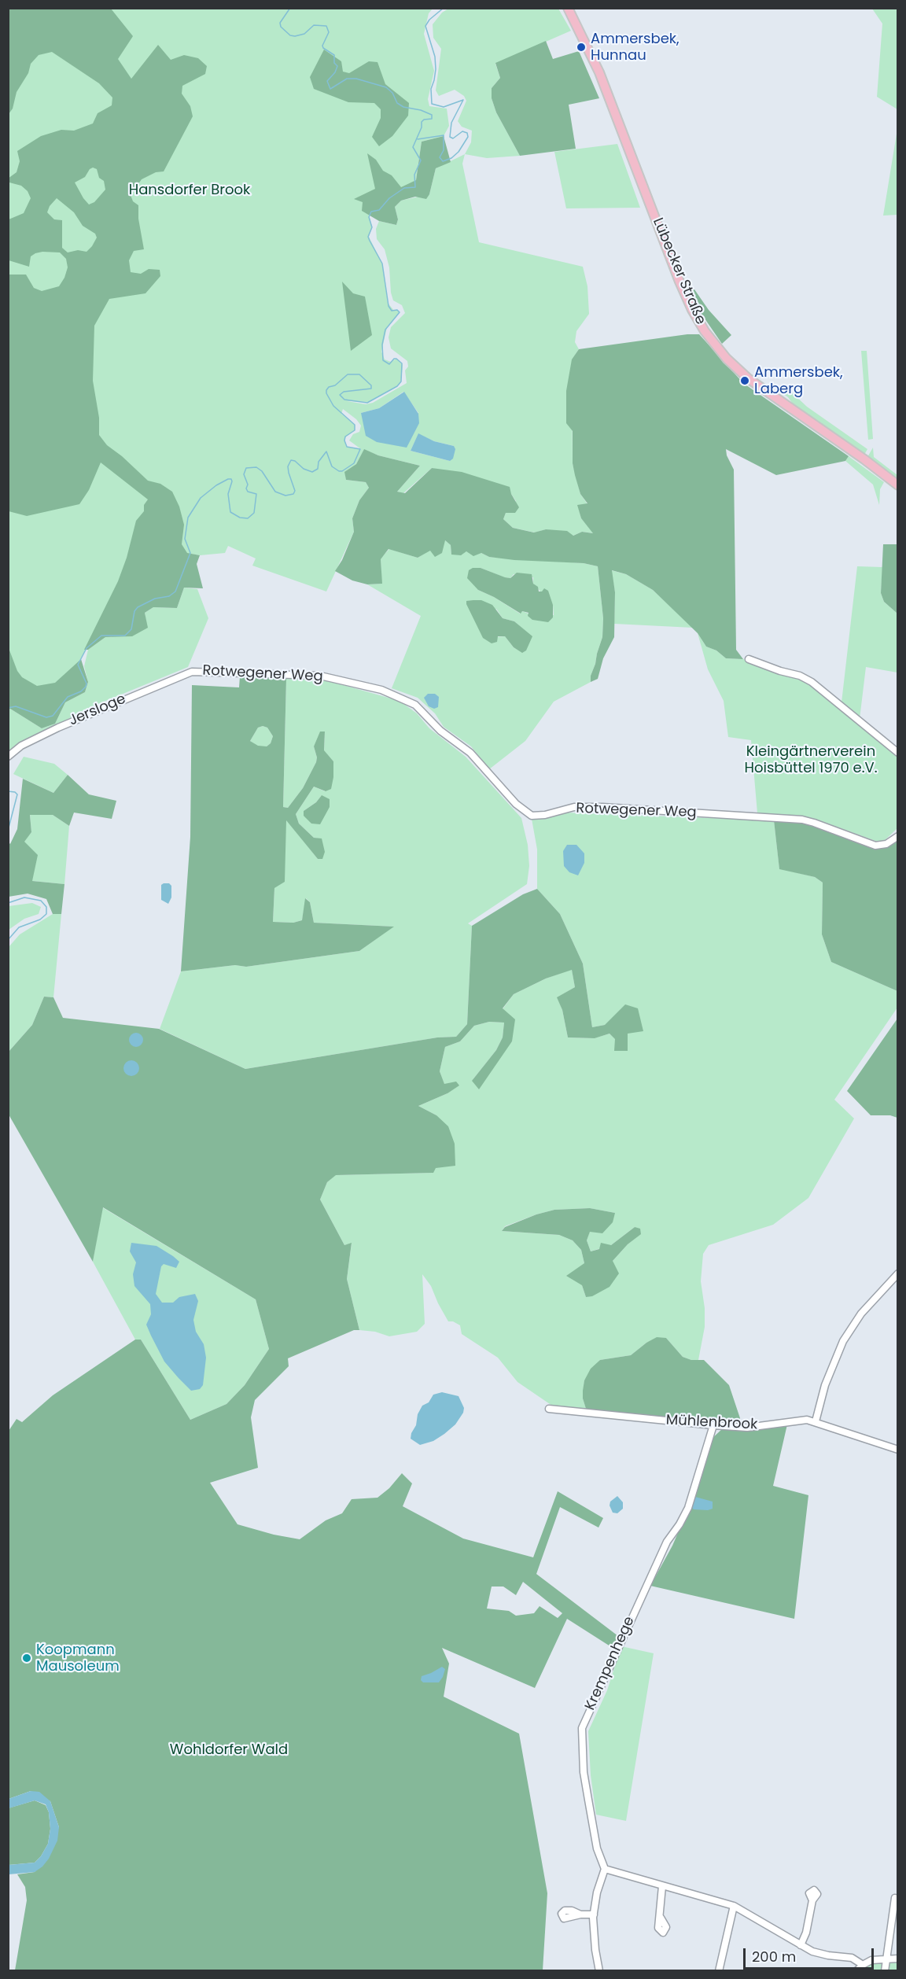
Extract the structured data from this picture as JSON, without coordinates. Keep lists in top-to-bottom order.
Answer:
{
  "streets": {
    "main road": ["Lübecker Straße"],
    "street": [
      "Rotwegener Weg",
      "Jersloge",
      "Mühlenbrook",
      "Krempenhege"
    ]
  },
  "crossings": [
    ["Rotwegener Weg", "Jersloge"],
    ["Mühlenbrook", "Krempenhege"]
  ],
  "parks": ["Hansdorfer Brook", "Kleingärtnerverein Hoisbüttel 1970 e.V.", "Wohldorfer Wald"],
  "places": ["Ammersbek, Hunnau", "Ammersbek, Laberg", "Koopmann Mausoleum"],
  "scale_bar": "200 m"
}
